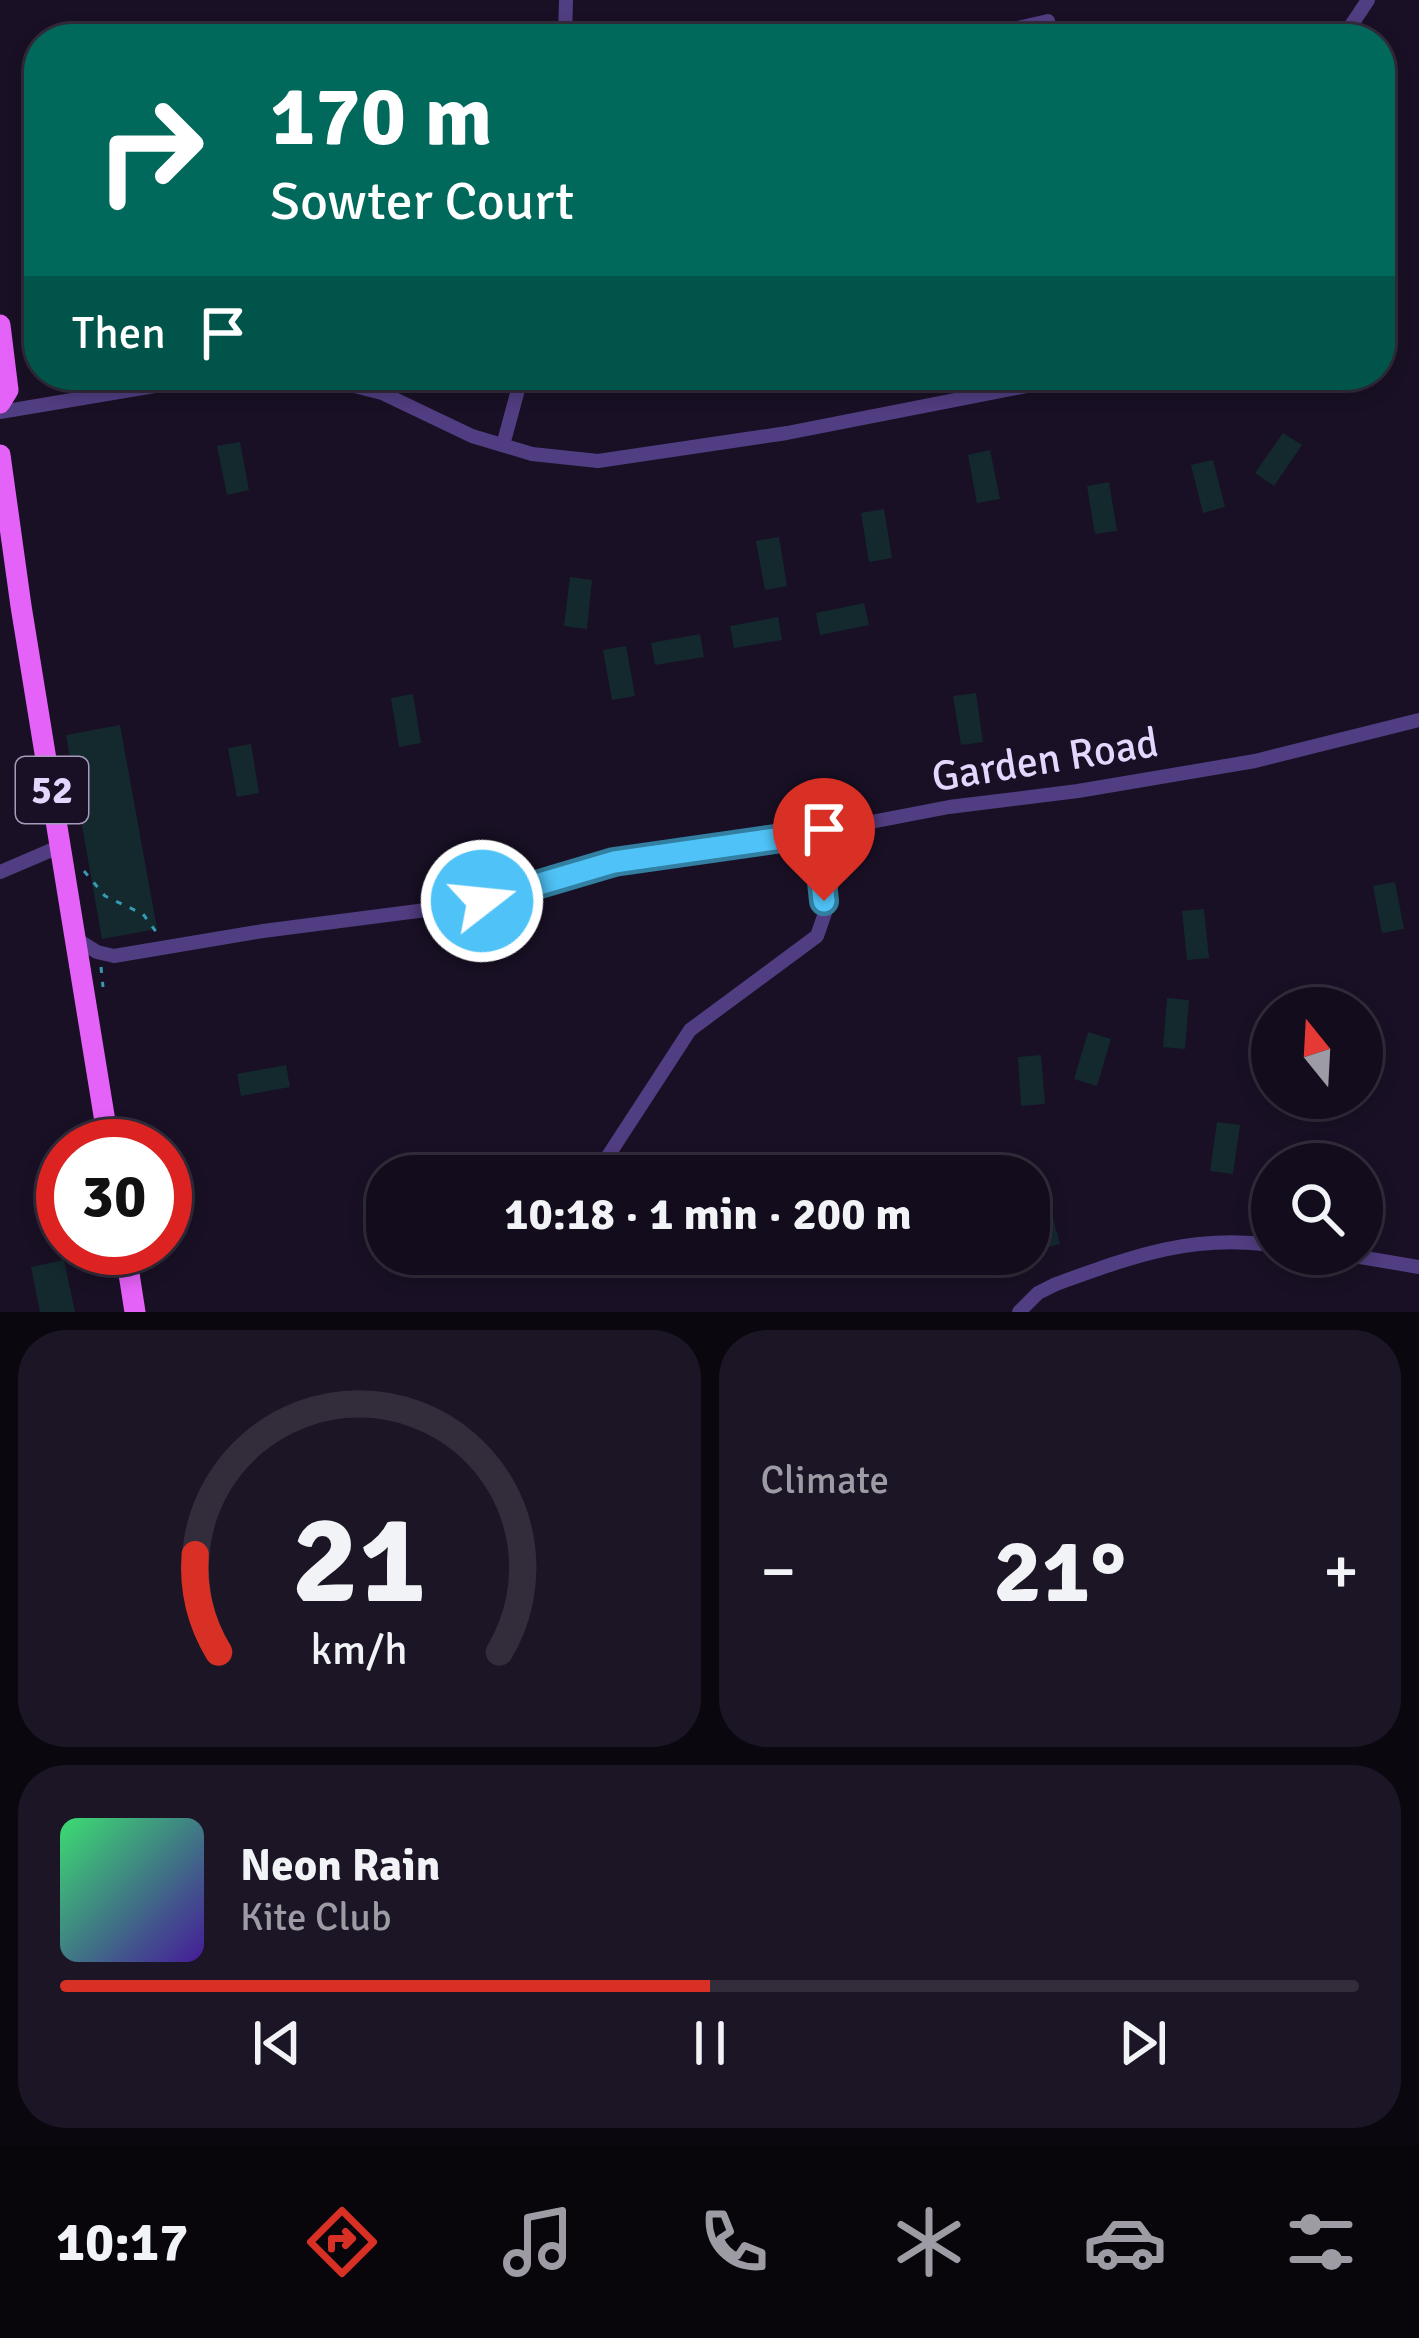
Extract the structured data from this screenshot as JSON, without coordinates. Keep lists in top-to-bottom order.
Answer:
{
  "streets": {
    "main road": ["52"],
    "street": ["Garden Road"]
  },
  "north": "top",
  "page": {
    "turn": ["170 m", "Sowter Court"],
    "then": "Then",
    "limit": "30",
    "trip": "10:18 · 1 min · 200 m",
    "tile": "Climate",
    "heat": ["−", "21°", "+"],
    "song": ["Neon Rain", "Kite Club"],
    "tabs": "10:17",
    "gauge": ["21", "km/h"]
  }
}
